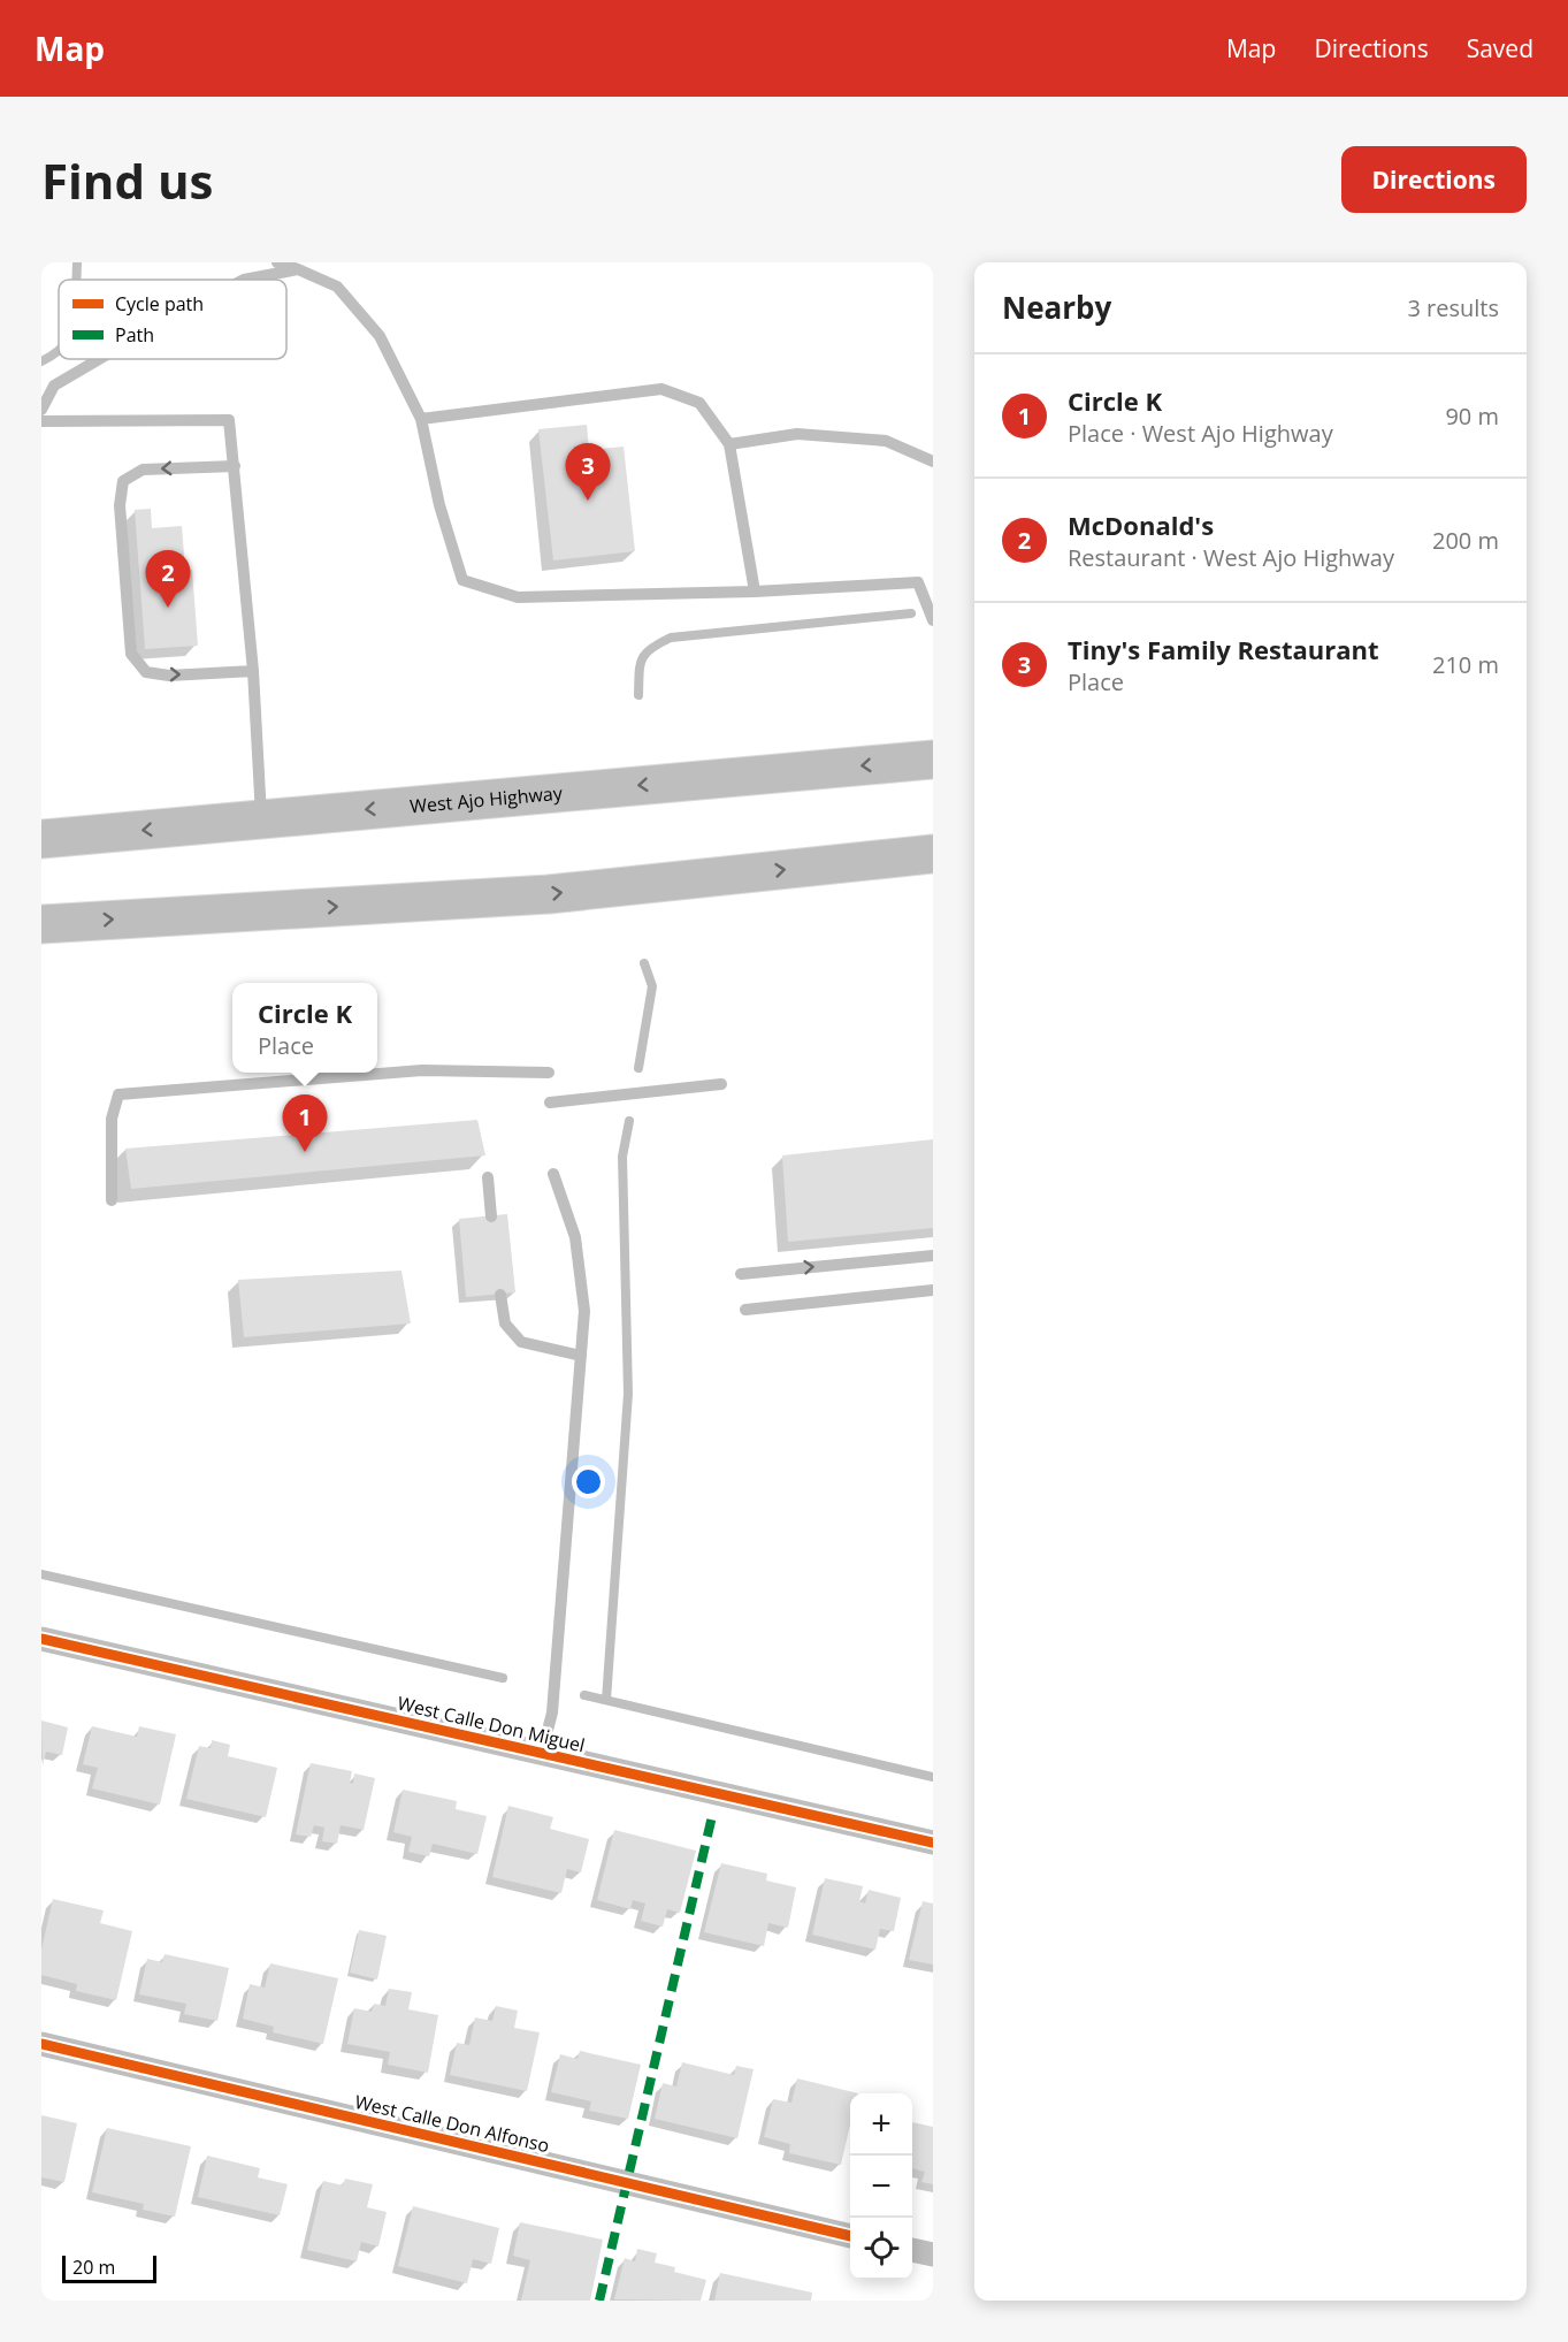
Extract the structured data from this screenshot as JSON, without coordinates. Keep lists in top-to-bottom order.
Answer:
{
  "streets": {
    "main road": ["West Ajo Highway"],
    "street": ["West Calle Don Miguel", "West Calle Don Alfonso"]
  },
  "legend": ["Cycle path", "Path"],
  "scale_bar": "20 m",
  "page": {
    "header": "Map",
    "nav": ["Map", "Directions", "Saved"],
    "buttons": "Directions",
    "title": "Find us",
    "heading": ["Nearby", "3 results"],
    "list": [
      {
        "mark": "1",
        "name": "Circle K",
        "note": "Place · West Ajo Highway",
        "value": "90 m"
      },
      {
        "mark": "2",
        "name": "McDonald's",
        "note": "Restaurant · West Ajo Highway",
        "value": "200 m"
      },
      {
        "mark": "3",
        "name": "Tiny's Family Restaurant",
        "note": "Place",
        "value": "210 m"
      }
    ],
    "pins": ["3", "2", "1"],
    "popup": ["Circle K", "Place"],
    "map_buttons": ["+", "−"],
    "scale": "20 m"
  }
}
